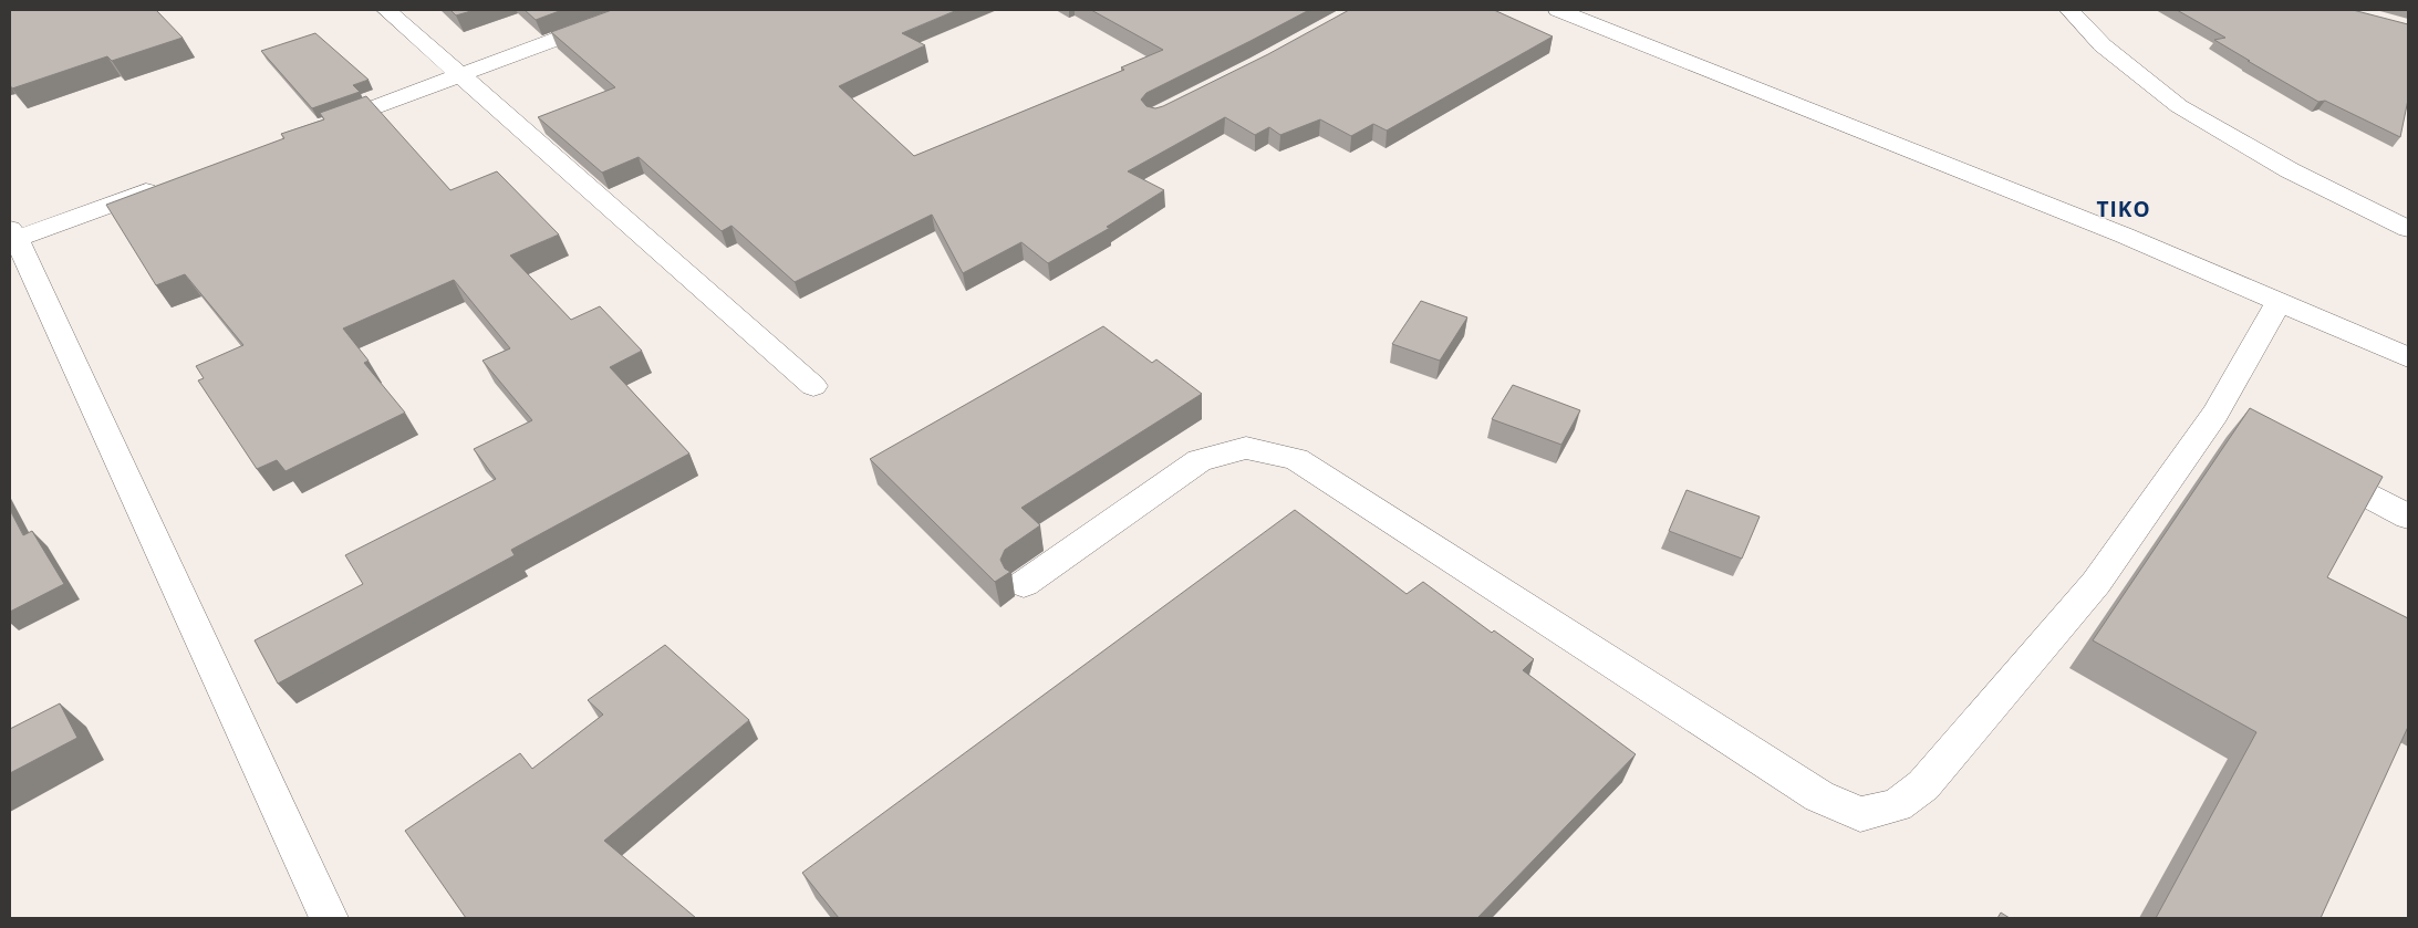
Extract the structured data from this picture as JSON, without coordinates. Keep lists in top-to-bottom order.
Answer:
{
  "districts": ["TIKO"]
}
